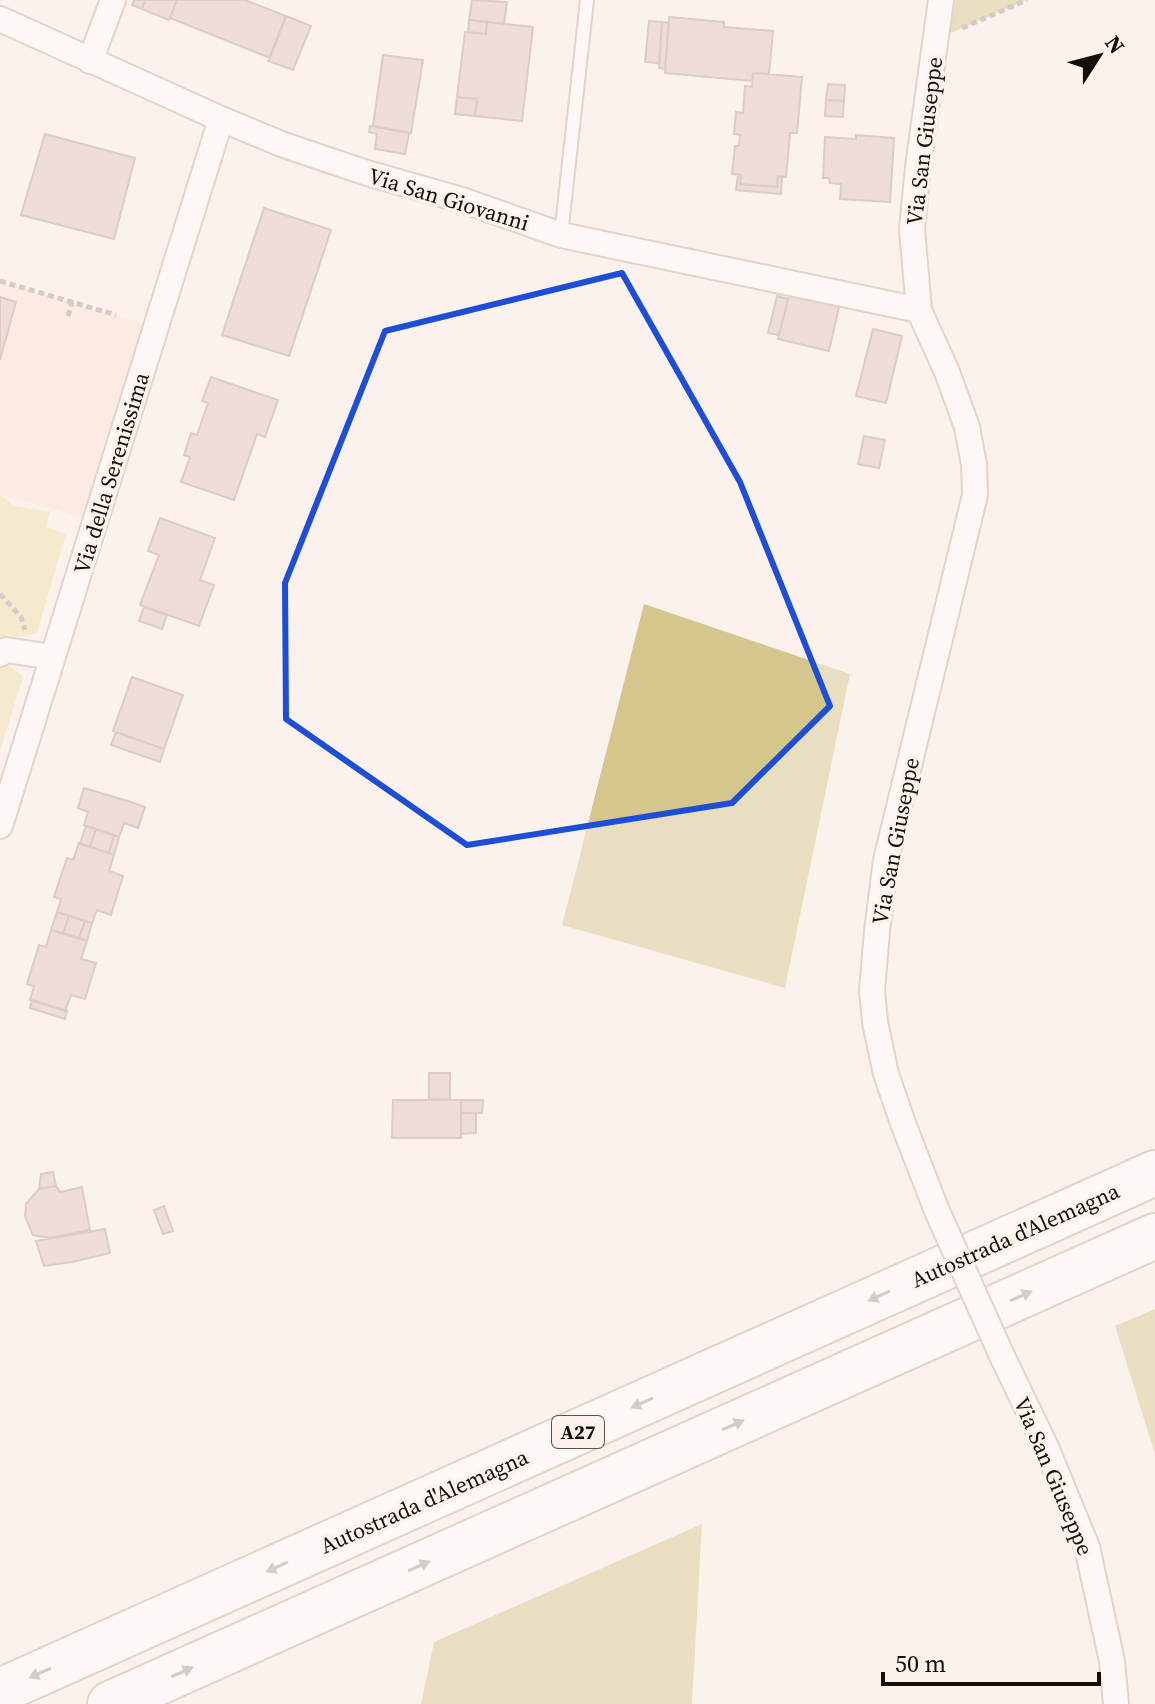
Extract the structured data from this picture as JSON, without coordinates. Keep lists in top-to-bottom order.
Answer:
{
  "streets": {
    "highway": ["Autostrada d'Alemagna", "A27"],
    "street": ["Via San Giuseppe", "Via San Giovanni", "Via della Serenissima"]
  },
  "crossings": [
    ["Via San Giuseppe", "Via San Giovanni"],
    ["Via San Giovanni", "Via della Serenissima"]
  ],
  "scale_bar": "50 m",
  "north": "top right"
}
